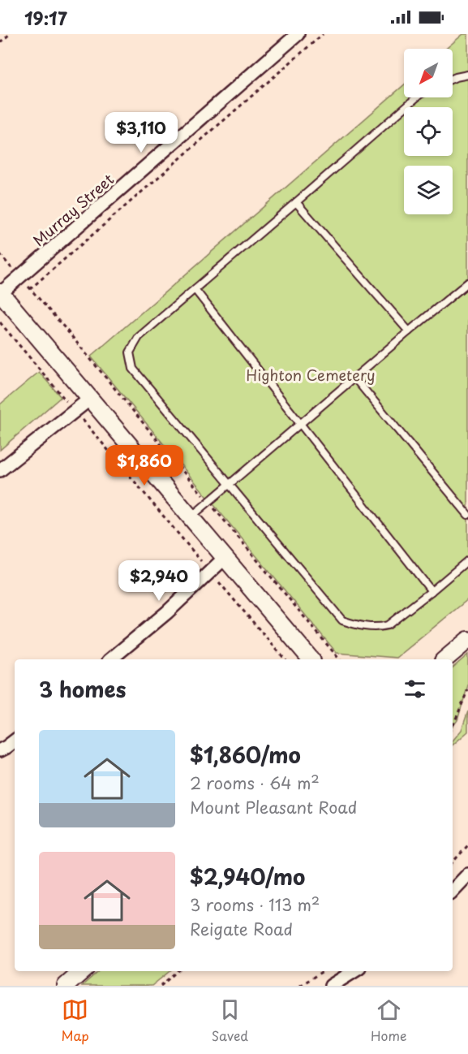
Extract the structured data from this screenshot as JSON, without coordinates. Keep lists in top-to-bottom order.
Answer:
{
  "streets": {
    "street": ["Murray Street"]
  },
  "parks": ["Highton Cemetery"],
  "north": "bottom left",
  "page": {
    "status": "19:17",
    "price": ["$3,110", "$1,860", "$2,940"],
    "heading": "3 homes",
    "list": [
      {
        "name": "$1,860/mo",
        "note": "2 rooms · 64 m² · Mount Pleasant Road"
      },
      {
        "name": "$2,940/mo",
        "note": "3 rooms · 113 m² · Reigate Road"
      }
    ],
    "tabs": ["Map", "Saved", "Home"]
  }
}
